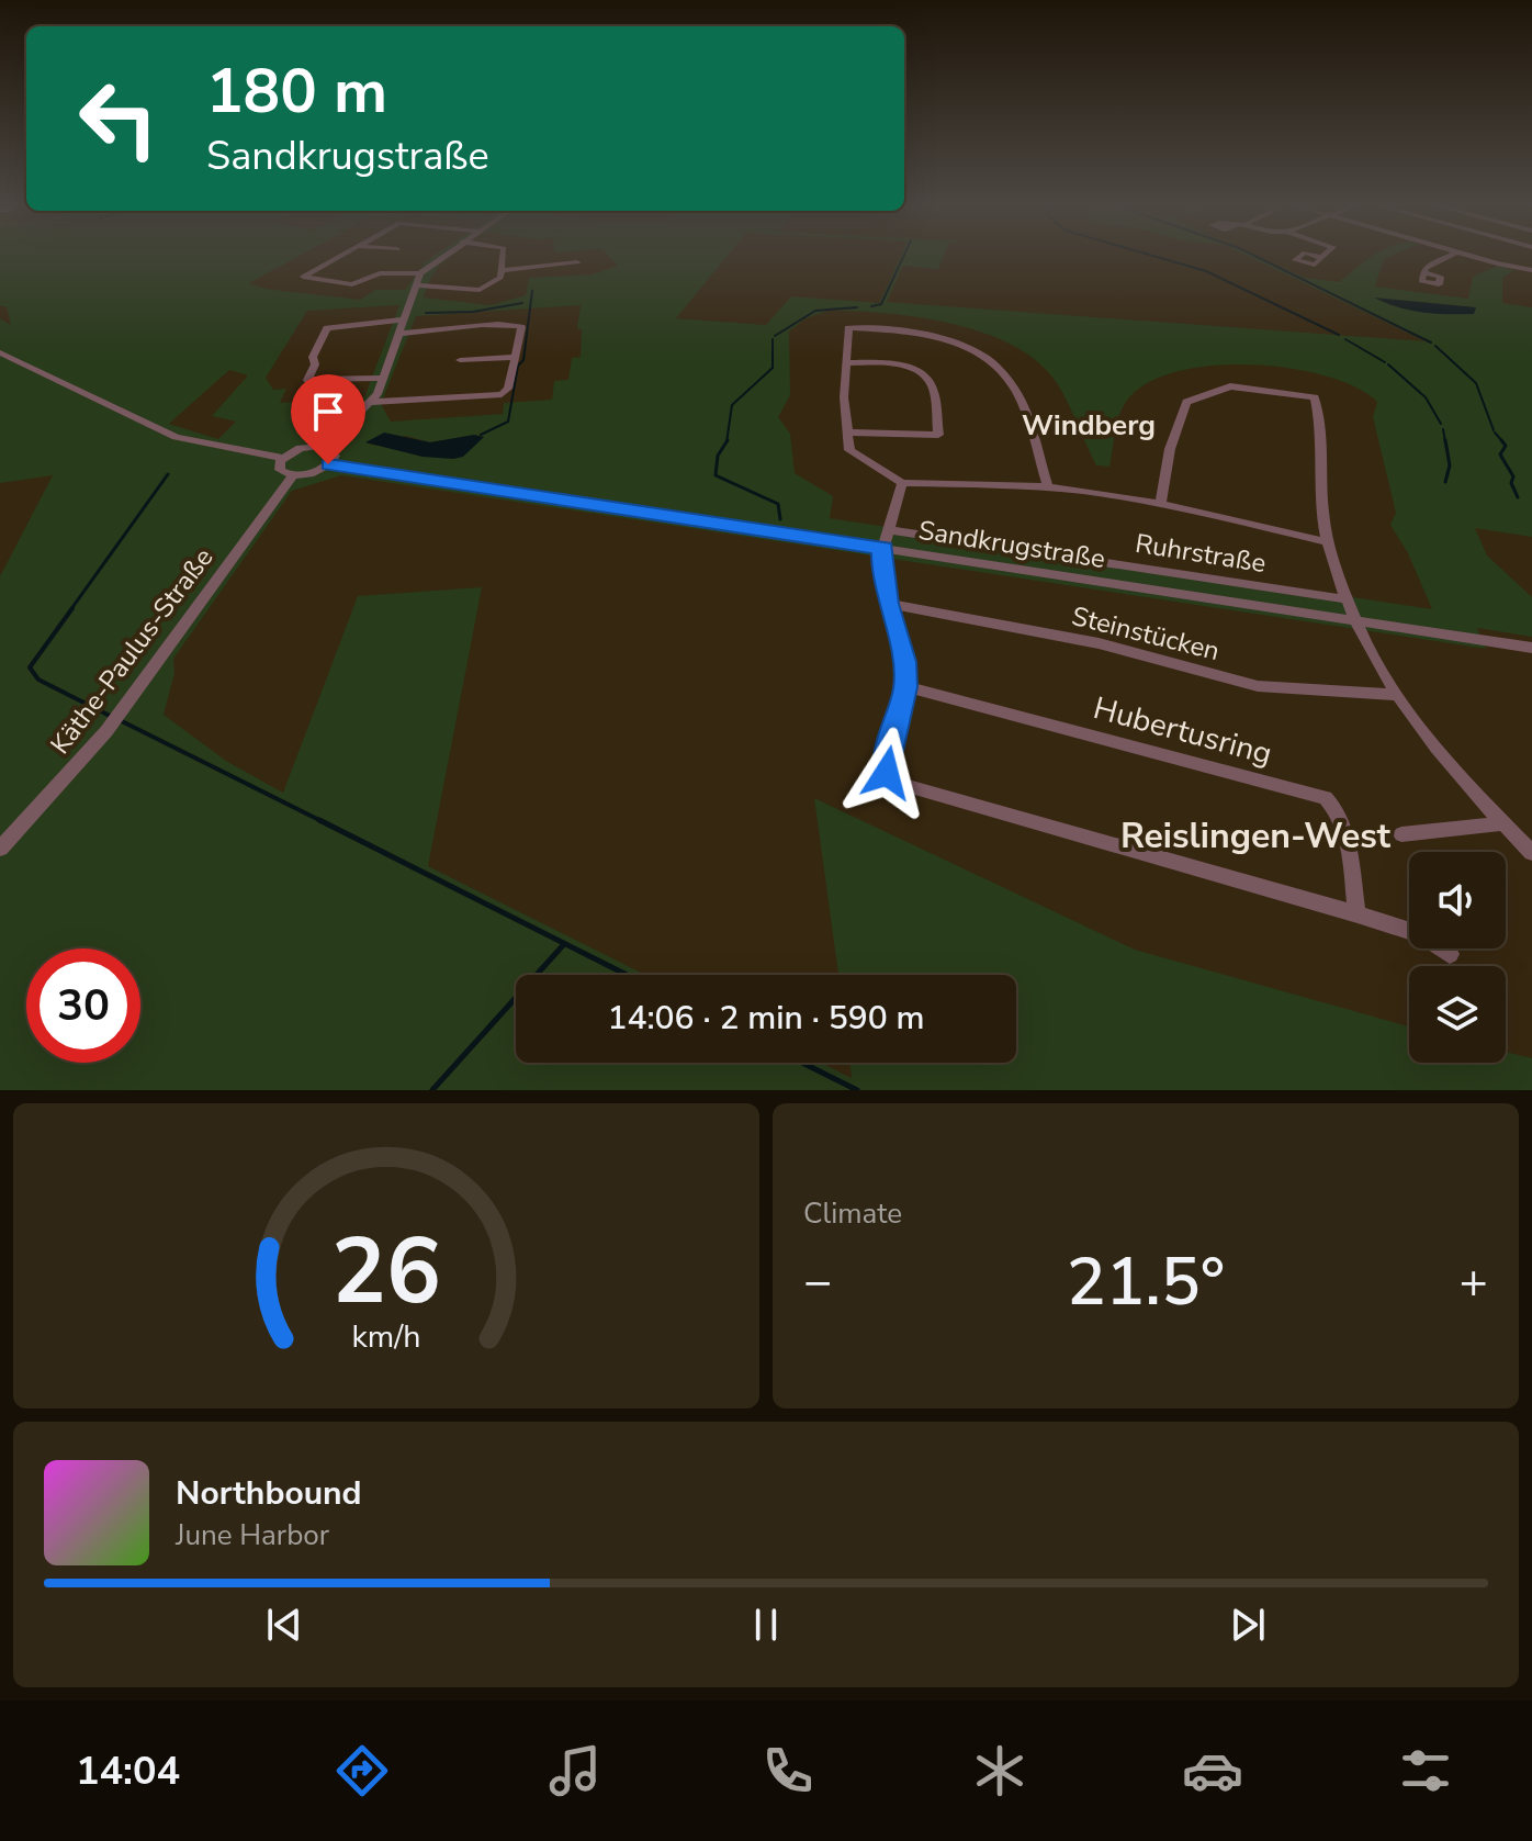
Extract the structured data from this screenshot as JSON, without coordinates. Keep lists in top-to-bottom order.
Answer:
{
  "streets": {
    "street": [
      "Sandkrugstraße",
      "Ruhrstraße",
      "Steinstücken",
      "Käthe-Paulus-Straße",
      "Hubertusring"
    ]
  },
  "crossings": [
    ["Sandkrugstraße", "Käthe-Paulus-Straße"]
  ],
  "districts": ["Windberg", "Reislingen-West"],
  "page": {
    "turn": ["180 m", "Sandkrugstraße"],
    "limit": "30",
    "trip": "14:06 · 2 min · 590 m",
    "tile": "Climate",
    "heat": ["−", "21.5°", "+"],
    "song": ["Northbound", "June Harbor"],
    "tabs": "14:04",
    "gauge": ["26", "km/h"]
  }
}
